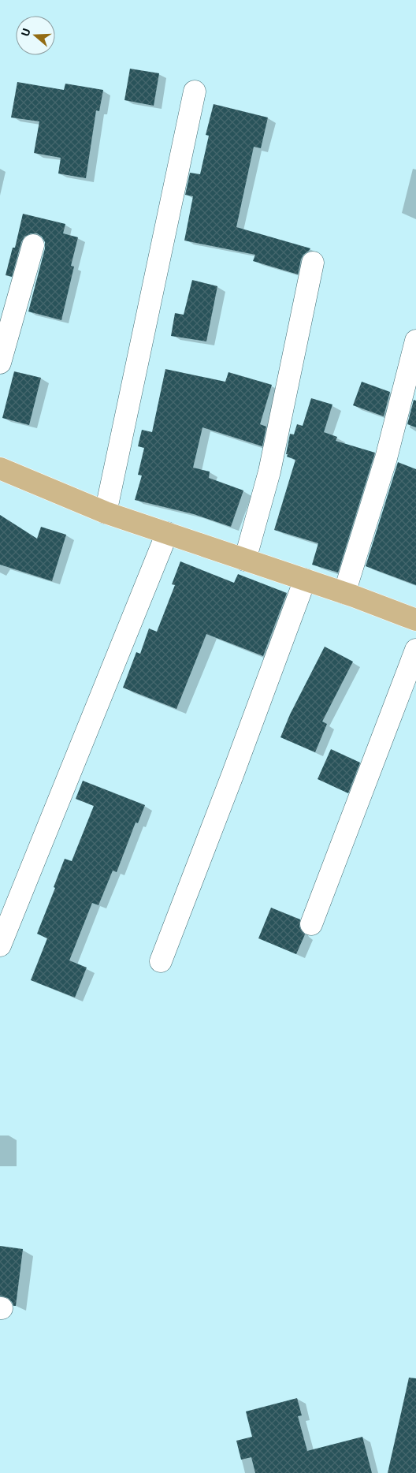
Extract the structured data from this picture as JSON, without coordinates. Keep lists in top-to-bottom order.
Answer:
{
  "north": "left"
}
